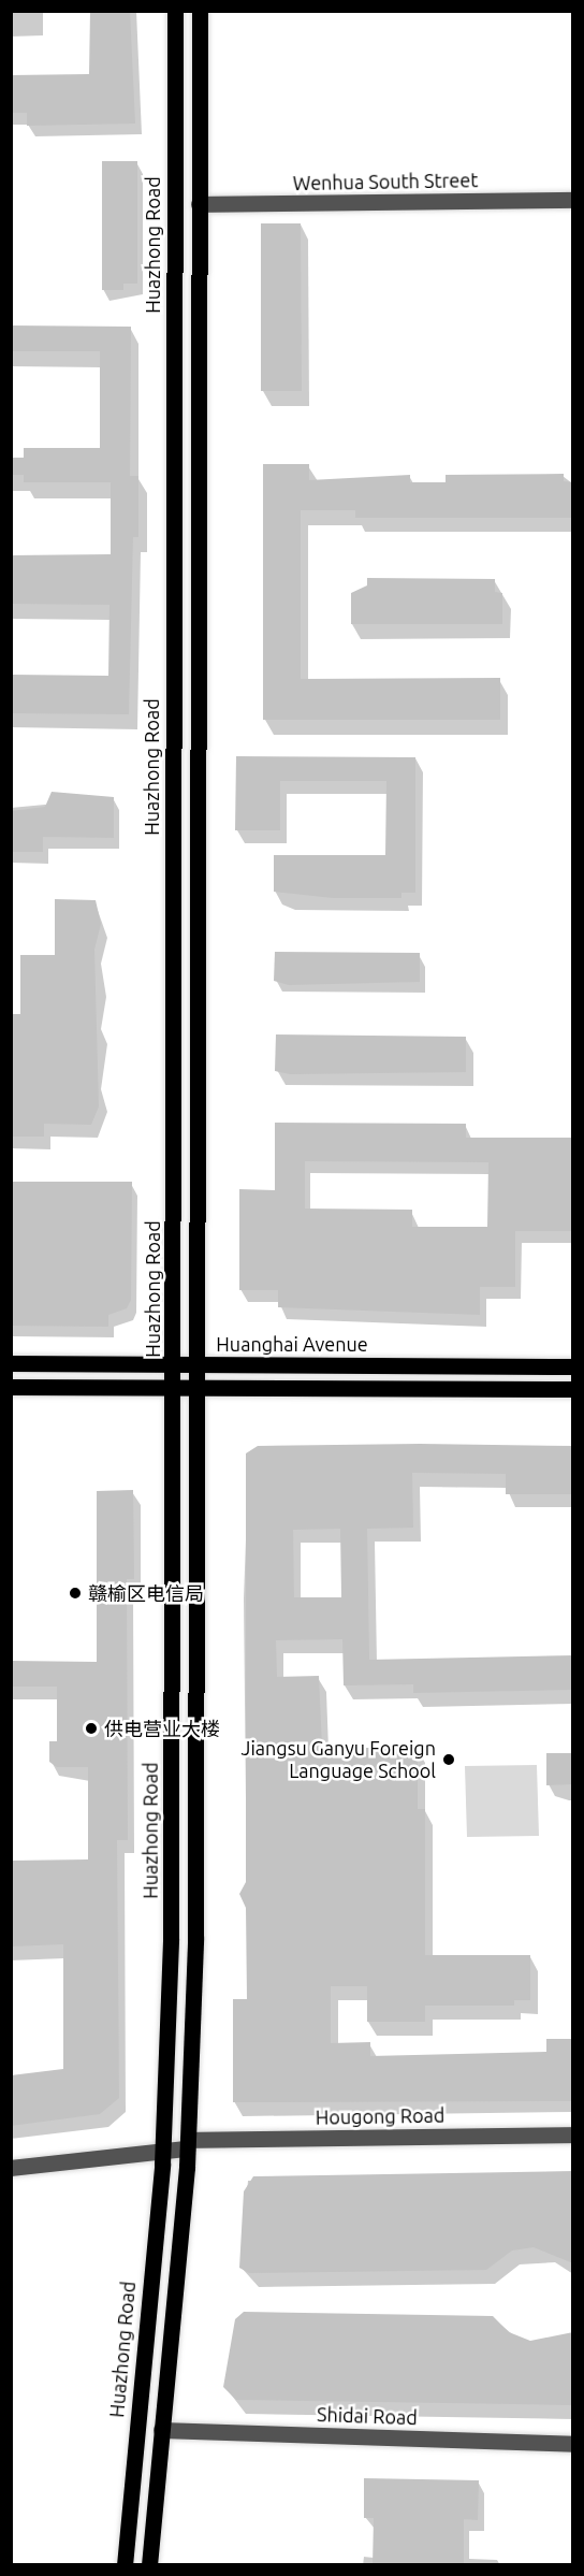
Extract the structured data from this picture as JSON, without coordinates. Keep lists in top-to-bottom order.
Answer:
{
  "streets": {
    "main road": ["Huazhong Road", "Huanghai Avenue"],
    "street": ["Wenhua South Street", "Hougong Road", "Shidai Road"]
  },
  "crossings": [
    ["Huazhong Road", "Huanghai Avenue"],
    ["Huazhong Road", "Hougong Road"]
  ],
  "places": ["赣榆区电信局", "供电营业大楼", "Jiangsu Ganyu Foreign Language School"]
}
